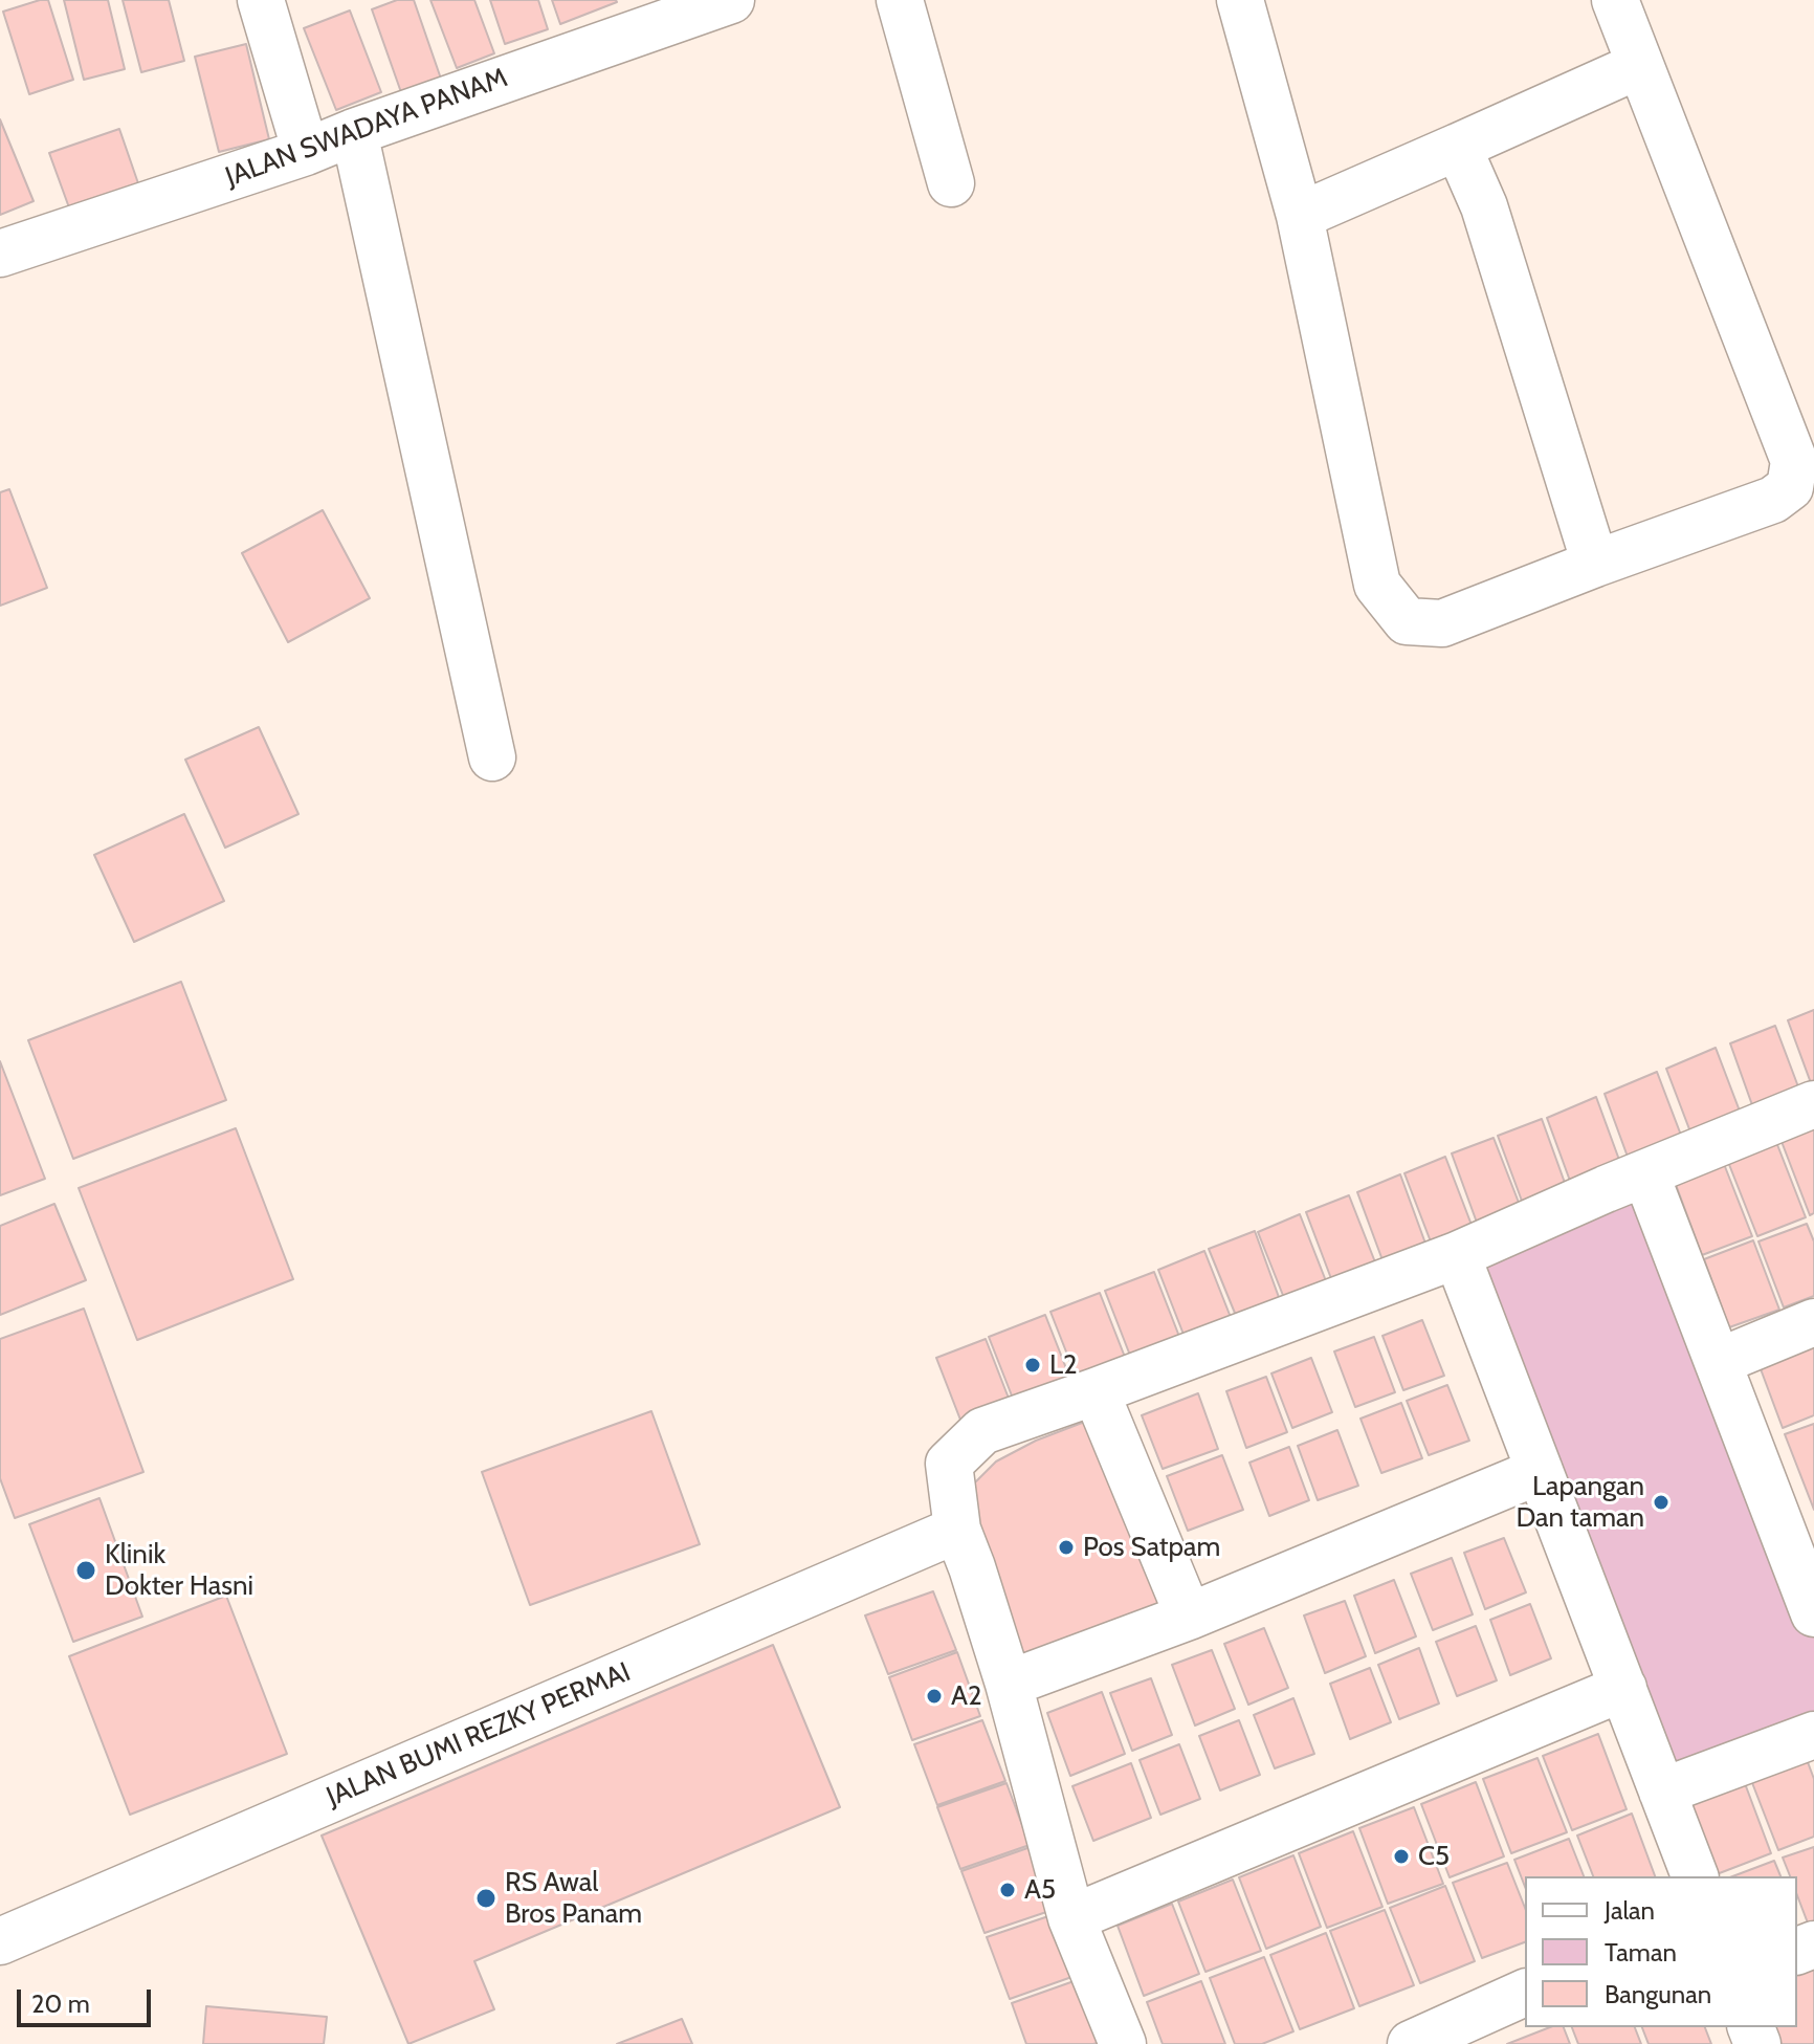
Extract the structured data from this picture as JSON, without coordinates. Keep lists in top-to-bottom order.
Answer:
{
  "streets": {
    "street": ["JALAN SWADAYA PANAM", "JALAN BUMI REZKY PERMAI"]
  },
  "places": [
    "L2",
    "Lapangan Dan taman",
    "Pos Satpam",
    "Klinik Dokter Hasni",
    "A2",
    "C5",
    "A5",
    "RS Awal Bros Panam"
  ],
  "legend": ["Jalan", "Taman", "Bangunan"],
  "scale_bar": "20 m"
}
